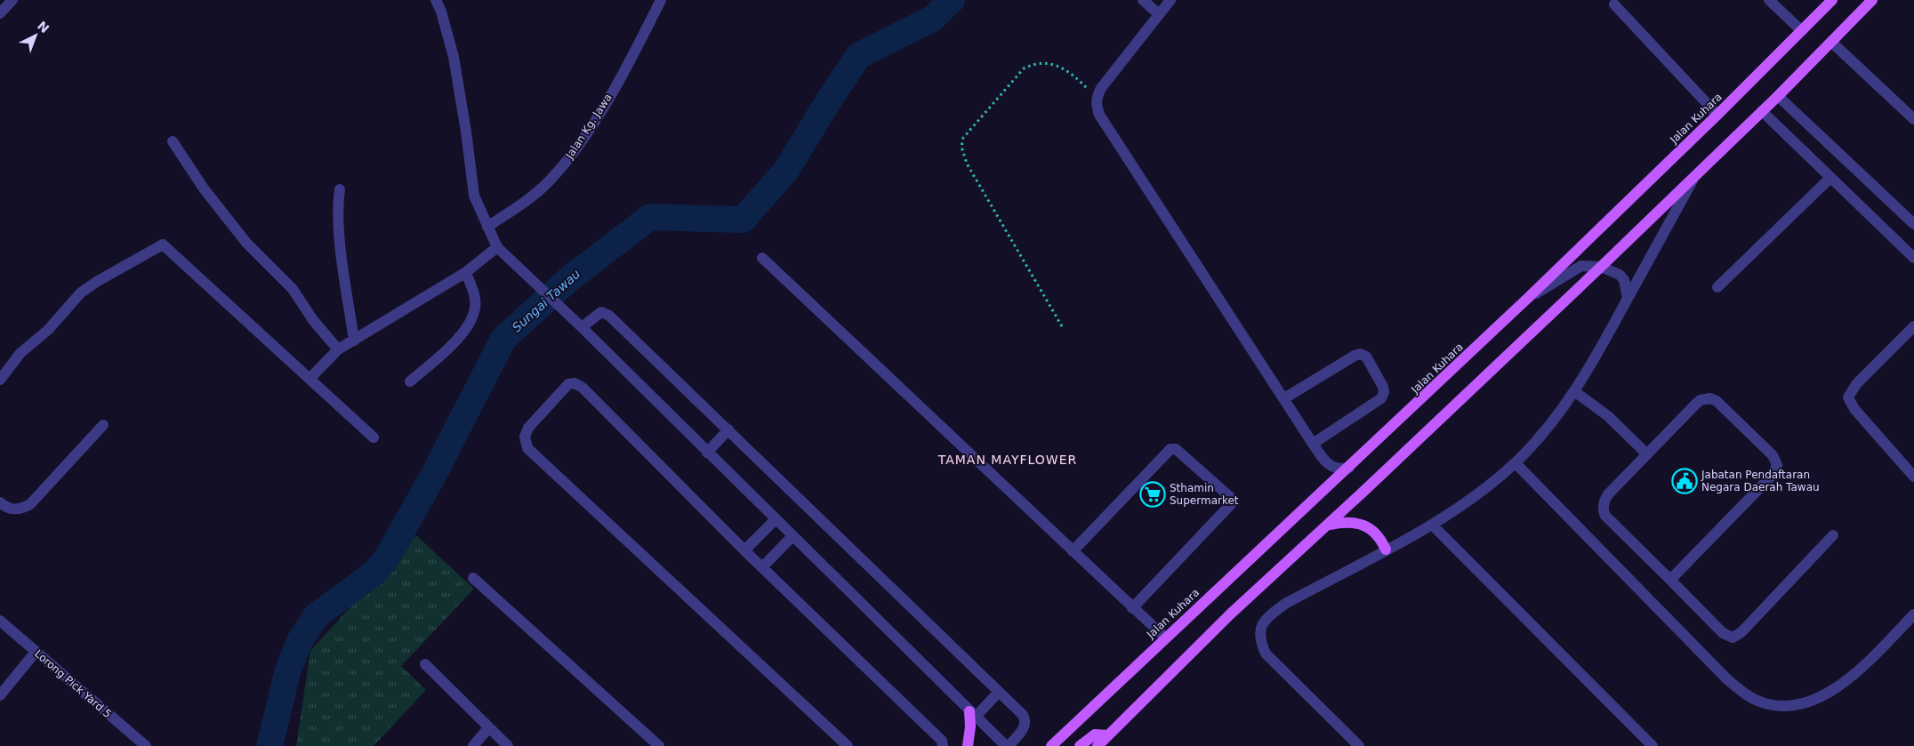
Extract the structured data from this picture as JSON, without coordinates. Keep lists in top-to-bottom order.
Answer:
{
  "streets": {
    "main road": ["Jalan Kuhara"],
    "street": ["Jalan Kg. Jawa", "Lorong Pick Yard 5"]
  },
  "districts": ["TAMAN MAYFLOWER"],
  "water": ["Sungai Tawau"],
  "places": {
    "public building": ["Jabatan Pendaftaran Negara Daerah Tawau"],
    "supermarket": ["Sthamin Supermarket"]
  },
  "north": "top right"
}
